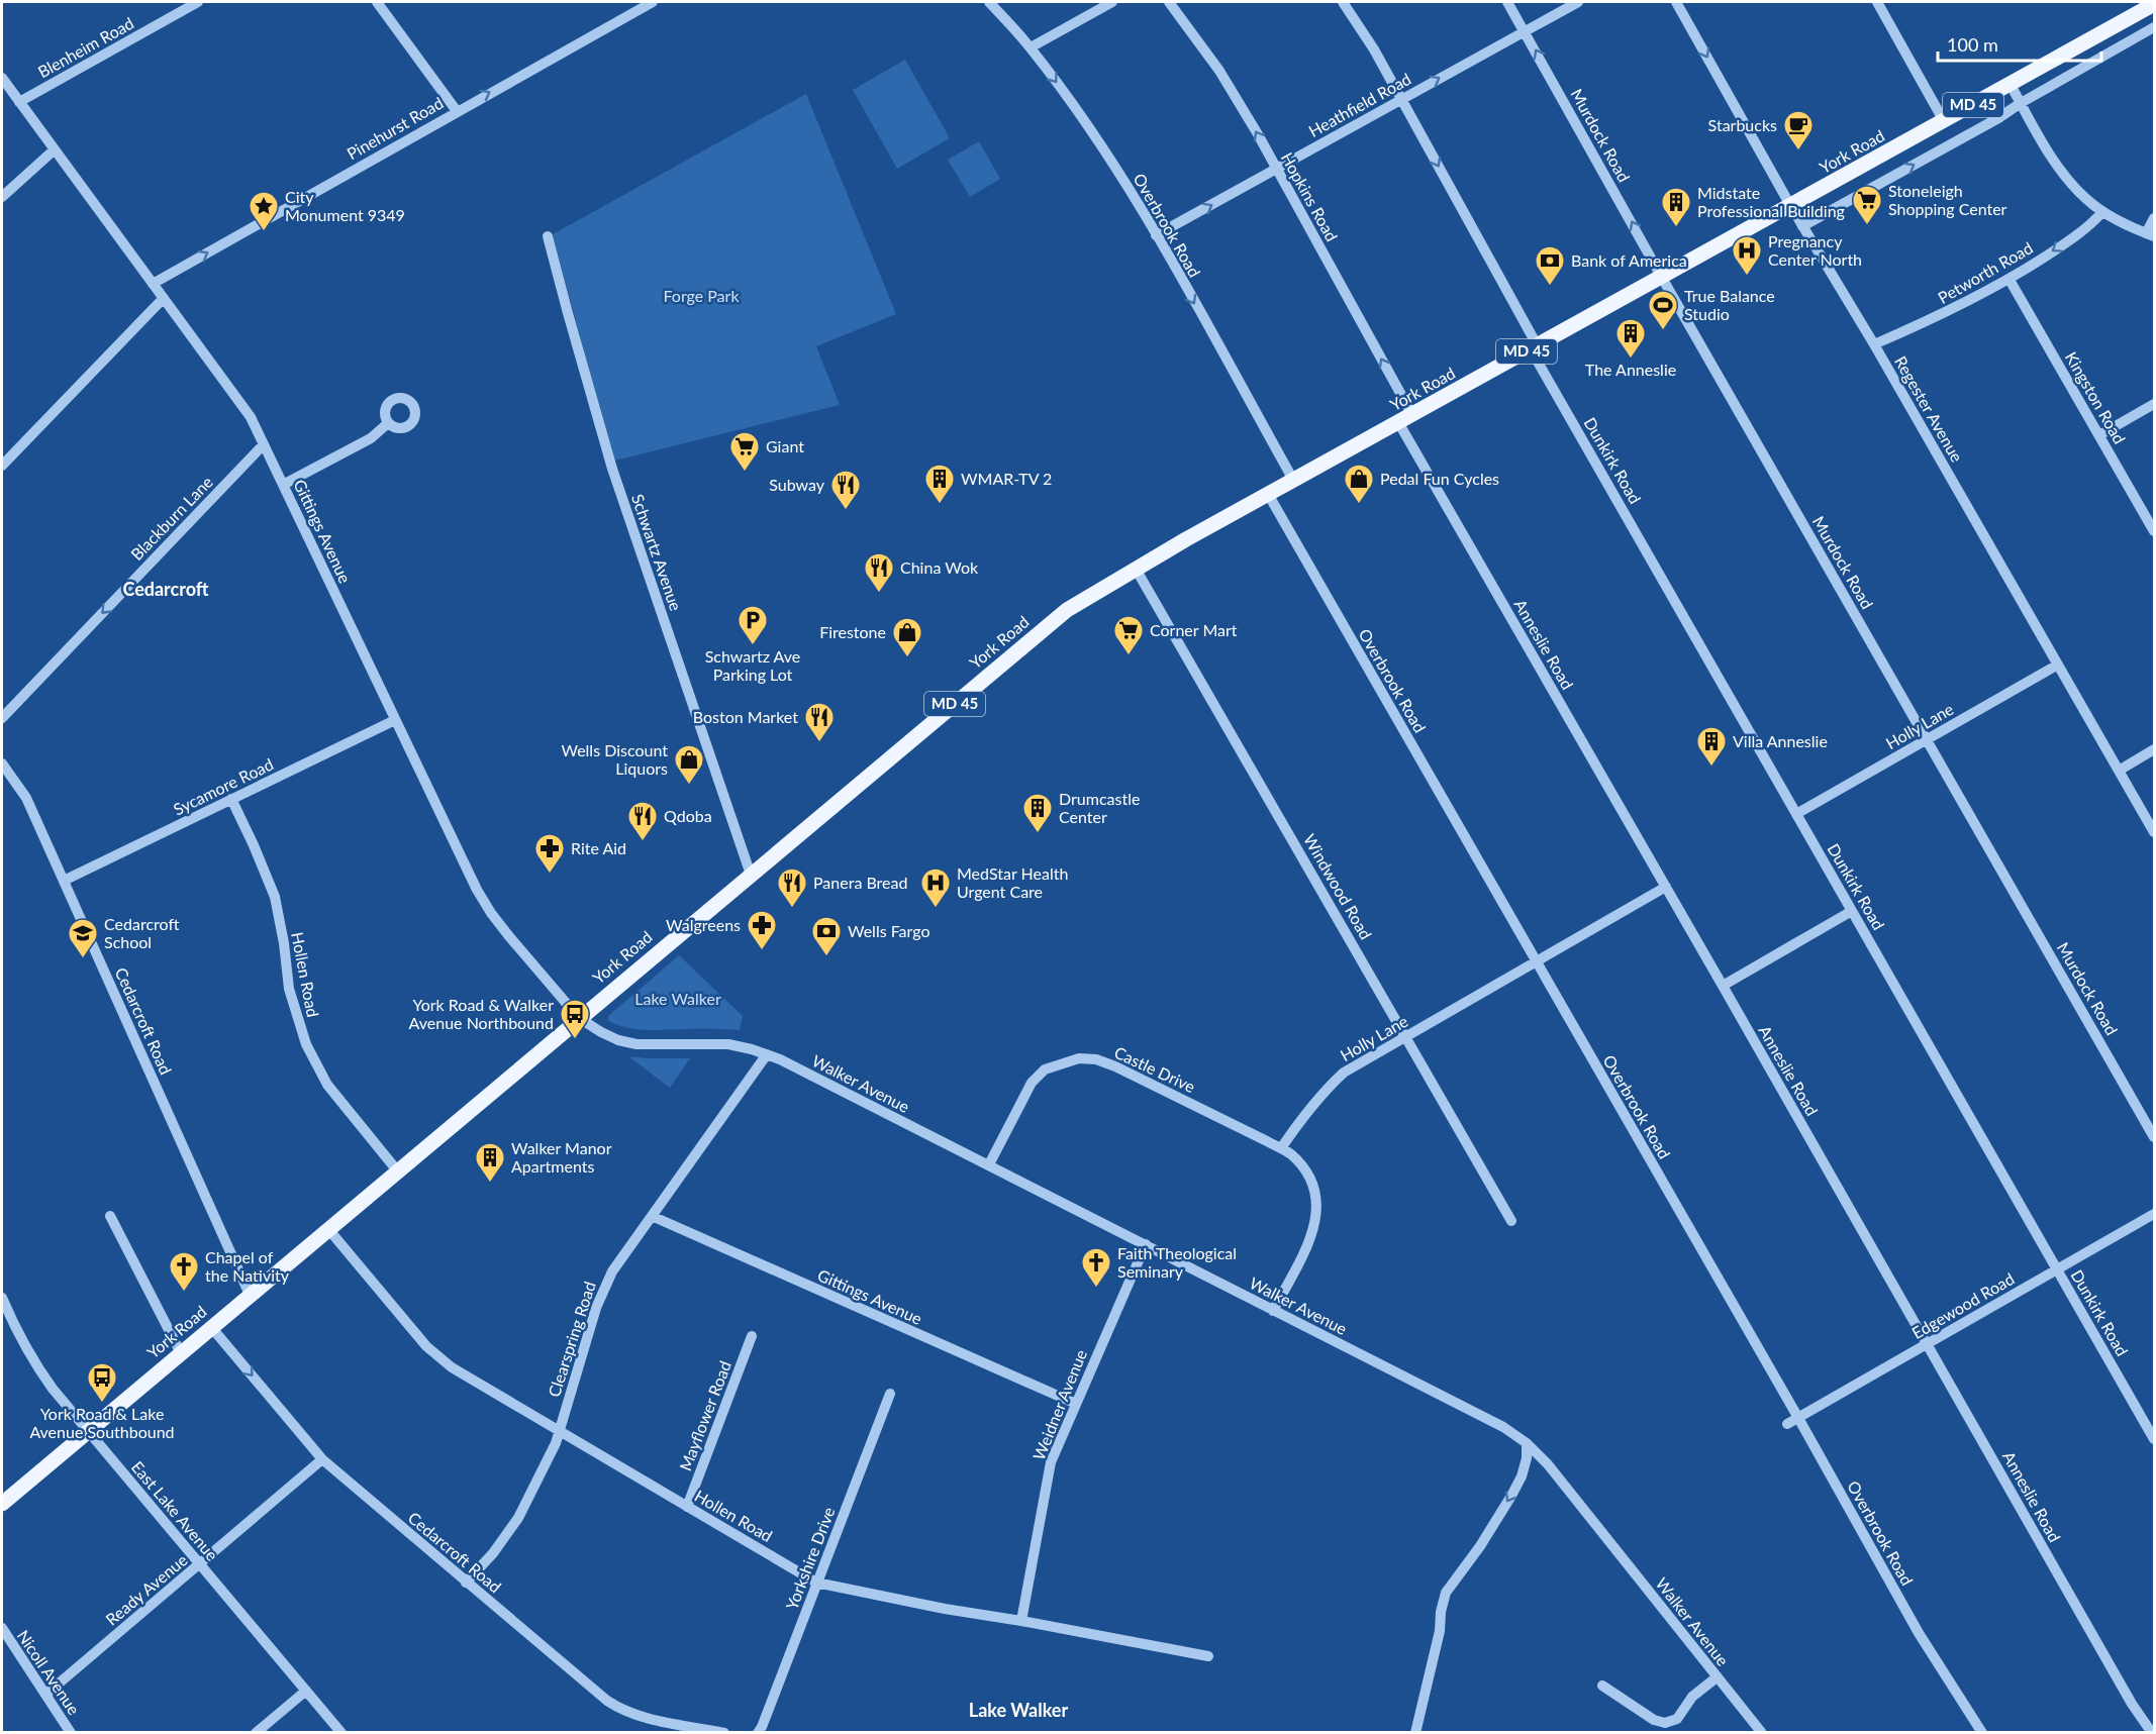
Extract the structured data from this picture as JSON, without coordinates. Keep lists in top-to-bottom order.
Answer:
{
  "streets": {
    "main road": ["MD 45", "York Road"],
    "street": [
      "Blenheim Road",
      "Heathfield Road",
      "Pinehurst Road",
      "Murdock Road",
      "Hopkins Road",
      "Overbrook Road",
      "Petworth Road",
      "Kingston Road",
      "Regester Avenue",
      "Dunkirk Road",
      "Blackburn Lane",
      "Gittings Avenue",
      "Schwartz Avenue",
      "Anneslie Road",
      "Holly Lane",
      "Sycamore Road",
      "Windwood Road",
      "Hollen Road",
      "Cedarcroft Road",
      "Castle Drive",
      "Walker Avenue",
      "Edgewood Road",
      "Clearspring Road",
      "Weidner Avenue",
      "Mayflower Road",
      "East Lake Avenue",
      "Yorkshire Drive",
      "Ready Avenue",
      "Nicoll Avenue"
    ]
  },
  "crossings": [
    ["Blenheim Road", "Gittings Avenue"],
    ["Heathfield Road", "Murdock Road"],
    ["Heathfield Road", "Hopkins Road"],
    ["Heathfield Road", "Overbrook Road"],
    ["Heathfield Road", "Dunkirk Road"],
    ["Pinehurst Road", "Gittings Avenue"],
    ["Murdock Road", "York Road"],
    ["Murdock Road", "Holly Lane"],
    ["York Road", "Hopkins Road"],
    ["York Road", "Overbrook Road"],
    ["York Road", "Regester Avenue"],
    ["York Road", "Dunkirk Road"],
    ["York Road", "Gittings Avenue"],
    ["York Road", "Schwartz Avenue"],
    ["York Road", "Anneslie Road"],
    ["York Road", "Windwood Road"],
    ["York Road", "Hollen Road"],
    ["York Road", "Cedarcroft Road"],
    ["York Road", "Walker Avenue"],
    ["York Road", "East Lake Avenue"],
    ["Overbrook Road", "Holly Lane"],
    ["Overbrook Road", "Edgewood Road"],
    ["Petworth Road", "Kingston Road"],
    ["Petworth Road", "Regester Avenue"],
    ["Regester Avenue", "Holly Lane"],
    ["Dunkirk Road", "Holly Lane"],
    ["Dunkirk Road", "Edgewood Road"],
    ["Blackburn Lane", "Gittings Avenue"],
    ["Gittings Avenue", "Sycamore Road"],
    ["Gittings Avenue", "Walker Avenue"],
    ["Gittings Avenue", "Clearspring Road"],
    ["Gittings Avenue", "Weidner Avenue"],
    ["Anneslie Road", "Holly Lane"],
    ["Anneslie Road", "Edgewood Road"],
    ["Holly Lane", "Windwood Road"],
    ["Holly Lane", "Castle Drive"],
    ["Sycamore Road", "Hollen Road"],
    ["Sycamore Road", "Cedarcroft Road"],
    ["Hollen Road", "Clearspring Road"],
    ["Hollen Road", "Weidner Avenue"],
    ["Hollen Road", "Mayflower Road"],
    ["Hollen Road", "Yorkshire Drive"],
    ["Cedarcroft Road", "Clearspring Road"],
    ["Cedarcroft Road", "Ready Avenue"],
    ["Castle Drive", "Walker Avenue"],
    ["Walker Avenue", "Clearspring Road"],
    ["Walker Avenue", "Weidner Avenue"],
    ["East Lake Avenue", "Ready Avenue"],
    ["Ready Avenue", "Nicoll Avenue"]
  ],
  "one_way": [
    "Heathfield Road",
    "Pinehurst Road",
    "Hopkins Road",
    "Petworth Road",
    "Blackburn Lane"
  ],
  "districts": ["Cedarcroft", "Lake Walker"],
  "parks": ["Forge Park", "Lake Walker"],
  "places": {
    "cafe": ["Starbucks"],
    "supermarket": ["Stoneleigh Shopping Center", "Giant", "Corner Mart"],
    "building": [
      "Midstate Professional Building",
      "The Anneslie",
      "WMAR-TV 2",
      "Villa Anneslie",
      "Drumcastle Center",
      "Walker Manor Apartments"
    ],
    "place": ["City Monument 9349"],
    "hospital": ["Pregnancy Center North", "MedStar Health Urgent Care"],
    "bank": ["Bank of America", "Wells Fargo"],
    "sports": ["True Balance Studio"],
    "shop": ["Pedal Fun Cycles", "Firestone", "Wells Discount Liquors"],
    "restaurant": [
      "Subway",
      "China Wok",
      "Boston Market",
      "Qdoba",
      "Panera Bread"
    ],
    "parking": ["Schwartz Ave Parking Lot"],
    "pharmacy": ["Rite Aid", "Walgreens"],
    "school or university": ["Cedarcroft School"],
    "bus stop": ["York Road & Walker Avenue Northbound", "York Road & Lake Avenue Southbound"],
    "church": ["Faith Theological Seminary", "Chapel of the Nativity"]
  },
  "scale_bar": "100 m"
}
